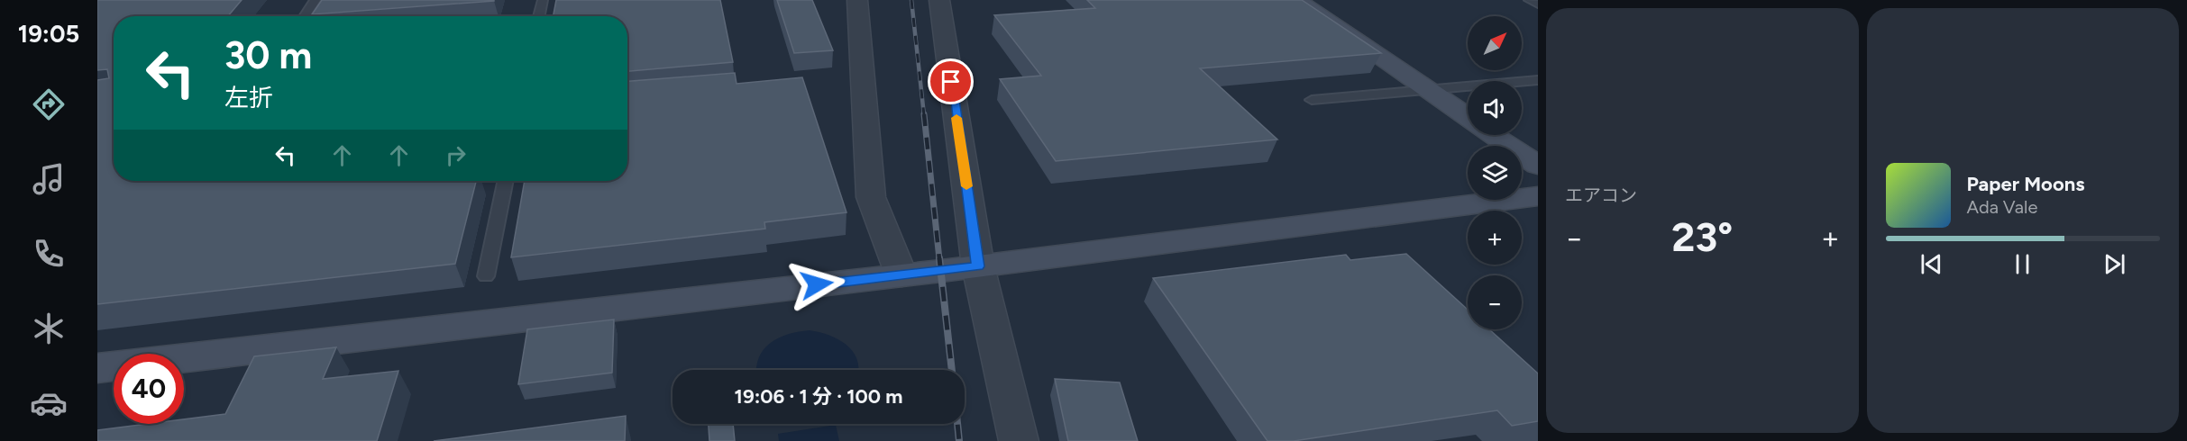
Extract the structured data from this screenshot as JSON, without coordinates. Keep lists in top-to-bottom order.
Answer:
{
  "north": "top right",
  "page": {
    "tabs": "19:05",
    "tile": "エアコン",
    "map_buttons": ["+", "−"],
    "turn": ["30 m", "左折"],
    "song": ["Paper Moons", "Ada Vale"],
    "heat": ["−", "23°", "+"],
    "limit": "40",
    "trip": "19:06 · 1 分 · 100 m"
  }
}
